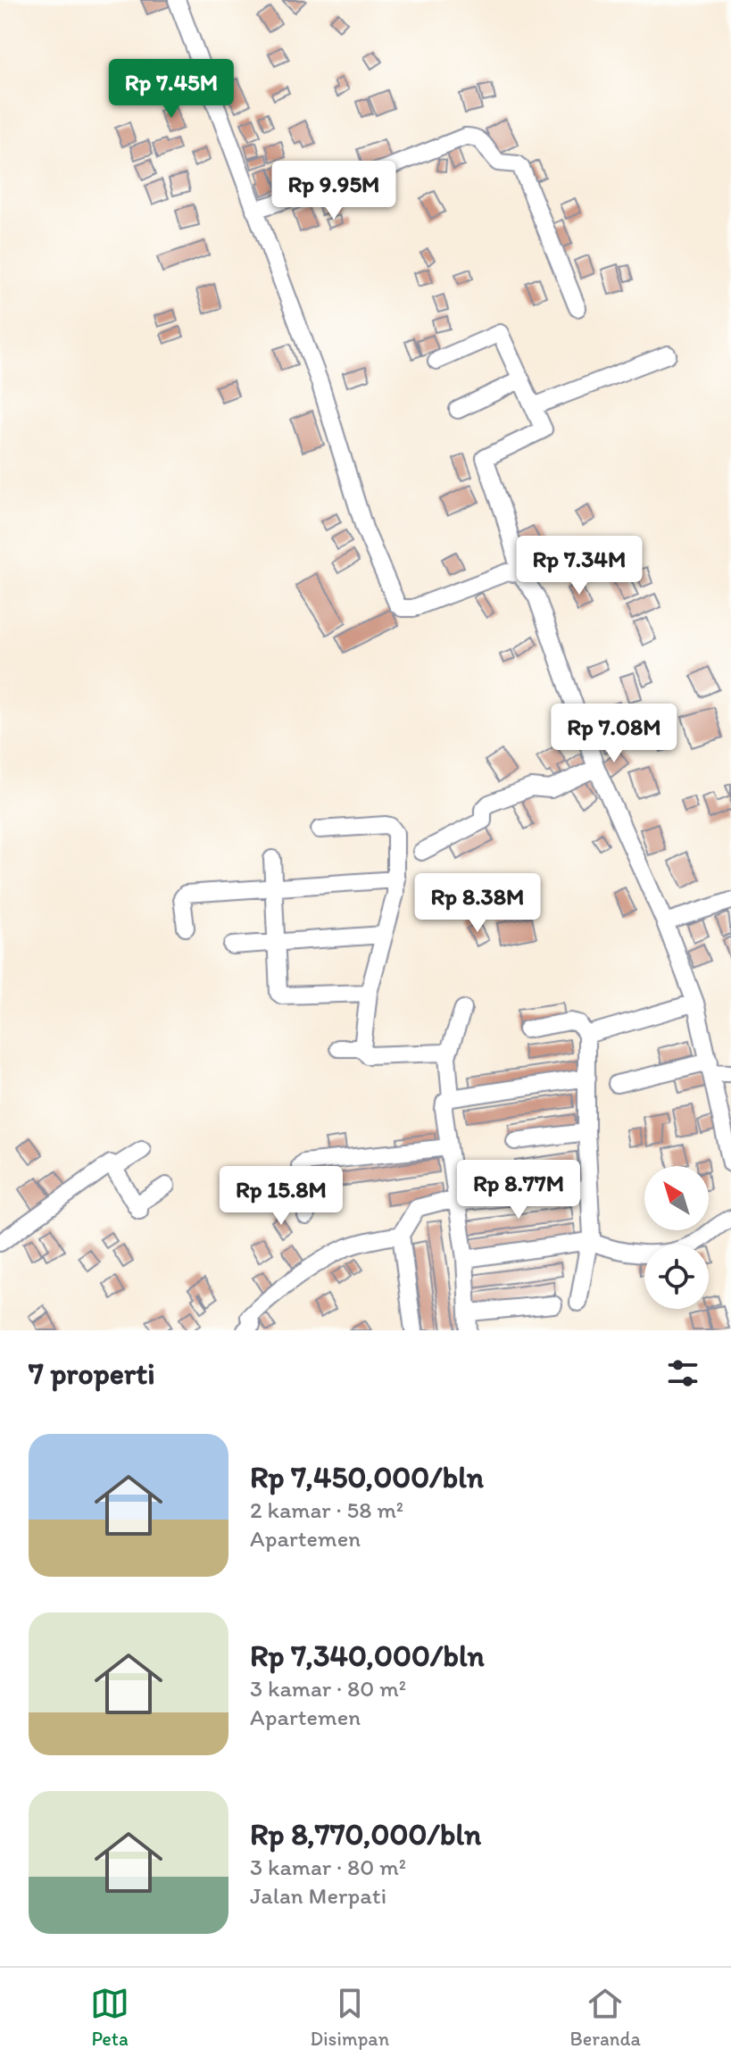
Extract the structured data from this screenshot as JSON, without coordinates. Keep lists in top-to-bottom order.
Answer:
{
  "north": "top left",
  "page": {
    "price": [
      "Rp 7.45M",
      "Rp 9.95M",
      "Rp 7.34M",
      "Rp 7.08M",
      "Rp 8.38M",
      "Rp 8.77M",
      "Rp 15.8M"
    ],
    "heading": "7 properti",
    "list": [
      {
        "name": "Rp 7,450,000/bln",
        "note": "2 kamar · 58 m² · Apartemen"
      },
      {
        "name": "Rp 7,340,000/bln",
        "note": "3 kamar · 80 m² · Apartemen"
      },
      {
        "name": "Rp 8,770,000/bln",
        "note": "3 kamar · 80 m² · Jalan Merpati"
      }
    ],
    "tabs": ["Peta", "Disimpan", "Beranda"]
  }
}
